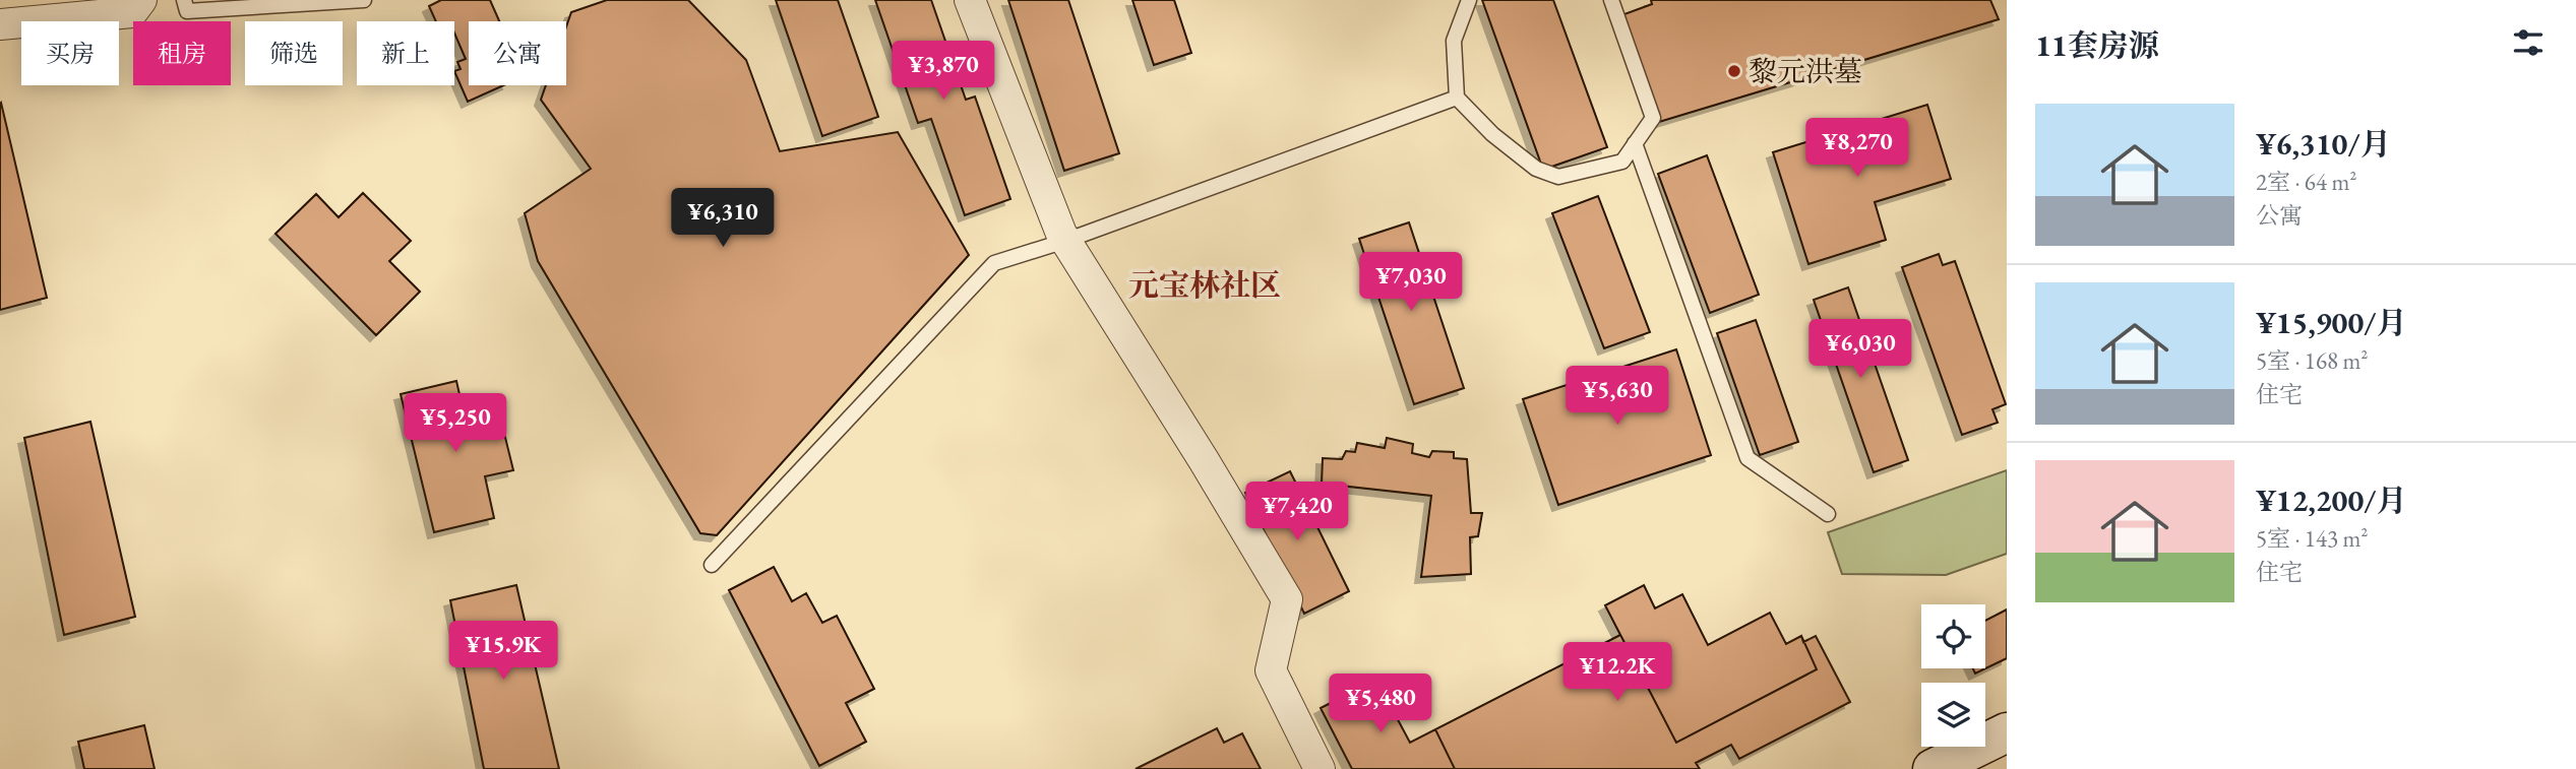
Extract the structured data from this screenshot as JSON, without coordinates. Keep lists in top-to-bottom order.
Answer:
{
  "districts": ["元宝林社区"],
  "places": ["黎元洪墓"],
  "page": {
    "heading": "11套房源",
    "chip": [
      "买房",
      "租房",
      "筛选",
      "新上",
      "公寓"
    ],
    "price": [
      "¥3,870",
      "¥8,270",
      "¥6,310",
      "¥7,030",
      "¥6,030",
      "¥5,630",
      "¥5,250",
      "¥7,420",
      "¥15.9K",
      "¥12.2K",
      "¥5,480"
    ],
    "list": [
      {
        "name": "¥6,310/月",
        "note": "2室 · 64 m² · 公寓"
      },
      {
        "name": "¥15,900/月",
        "note": "5室 · 168 m² · 住宅"
      },
      {
        "name": "¥12,200/月",
        "note": "5室 · 143 m² · 住宅"
      }
    ]
  }
}
